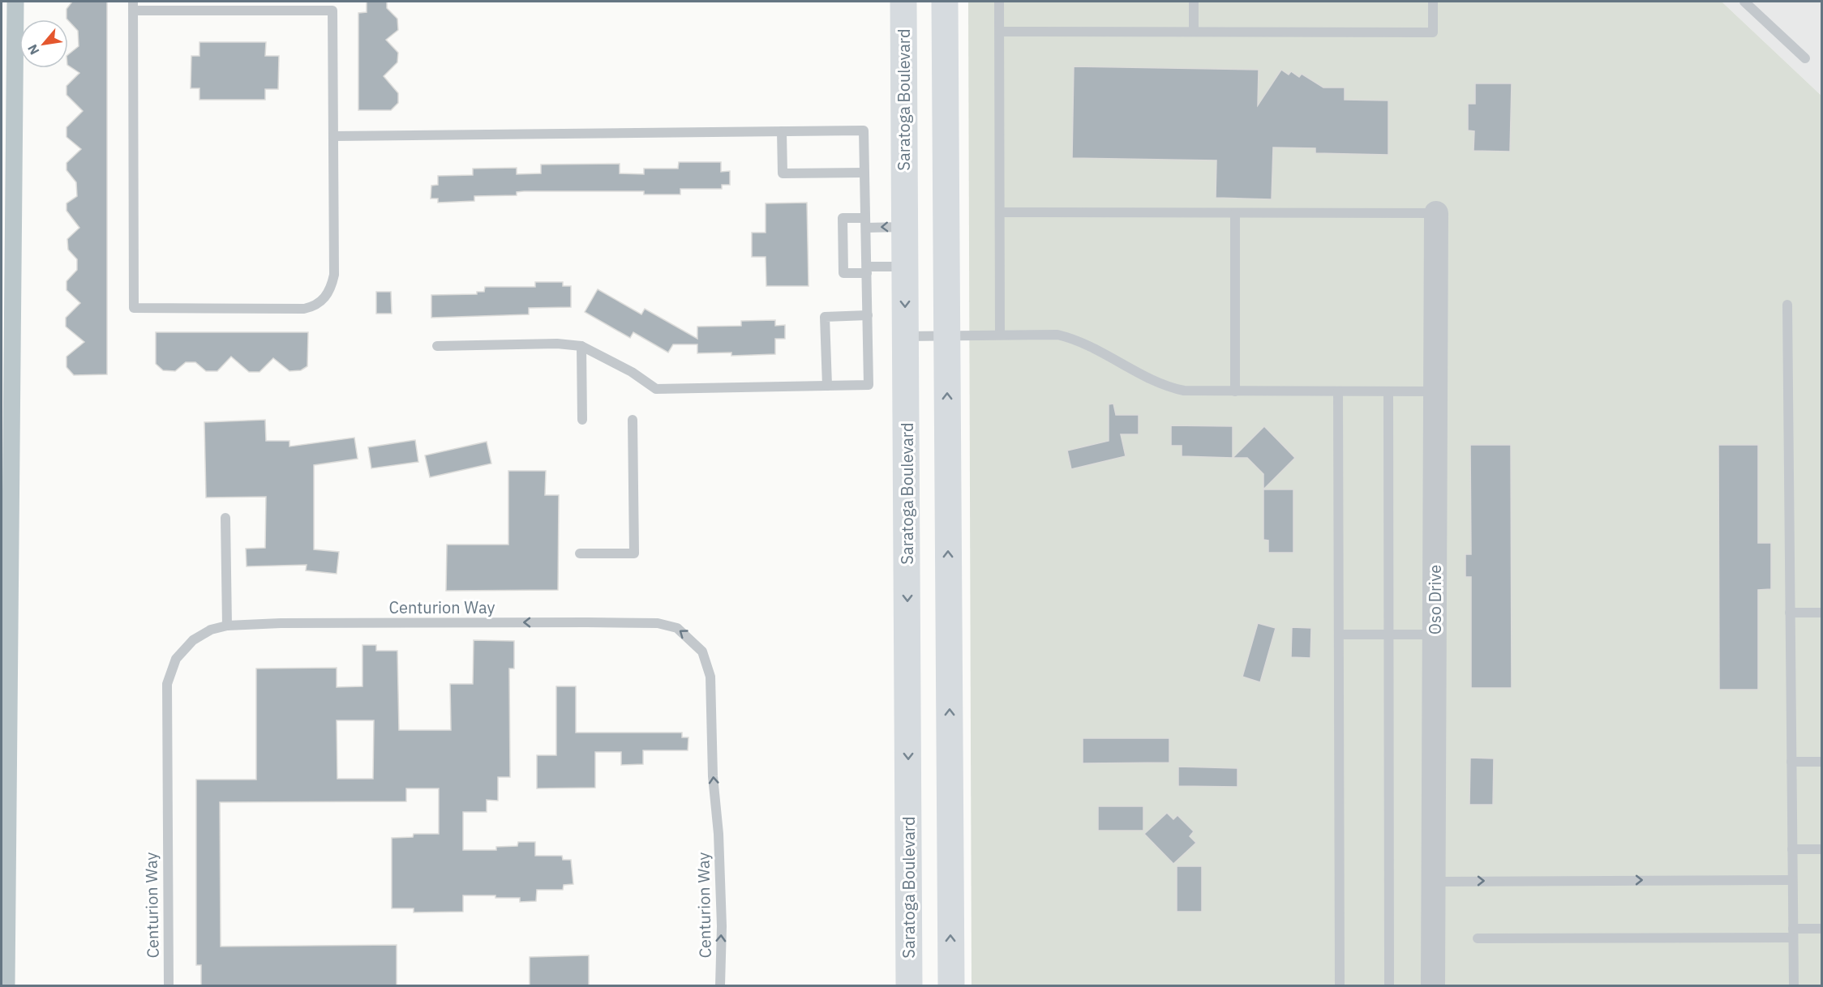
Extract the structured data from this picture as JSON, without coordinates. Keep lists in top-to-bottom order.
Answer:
{
  "streets": {
    "main road": ["Saratoga Boulevard"],
    "street": ["Oso Drive"],
    "lane": ["Centurion Way"]
  },
  "north": "bottom left"
}
